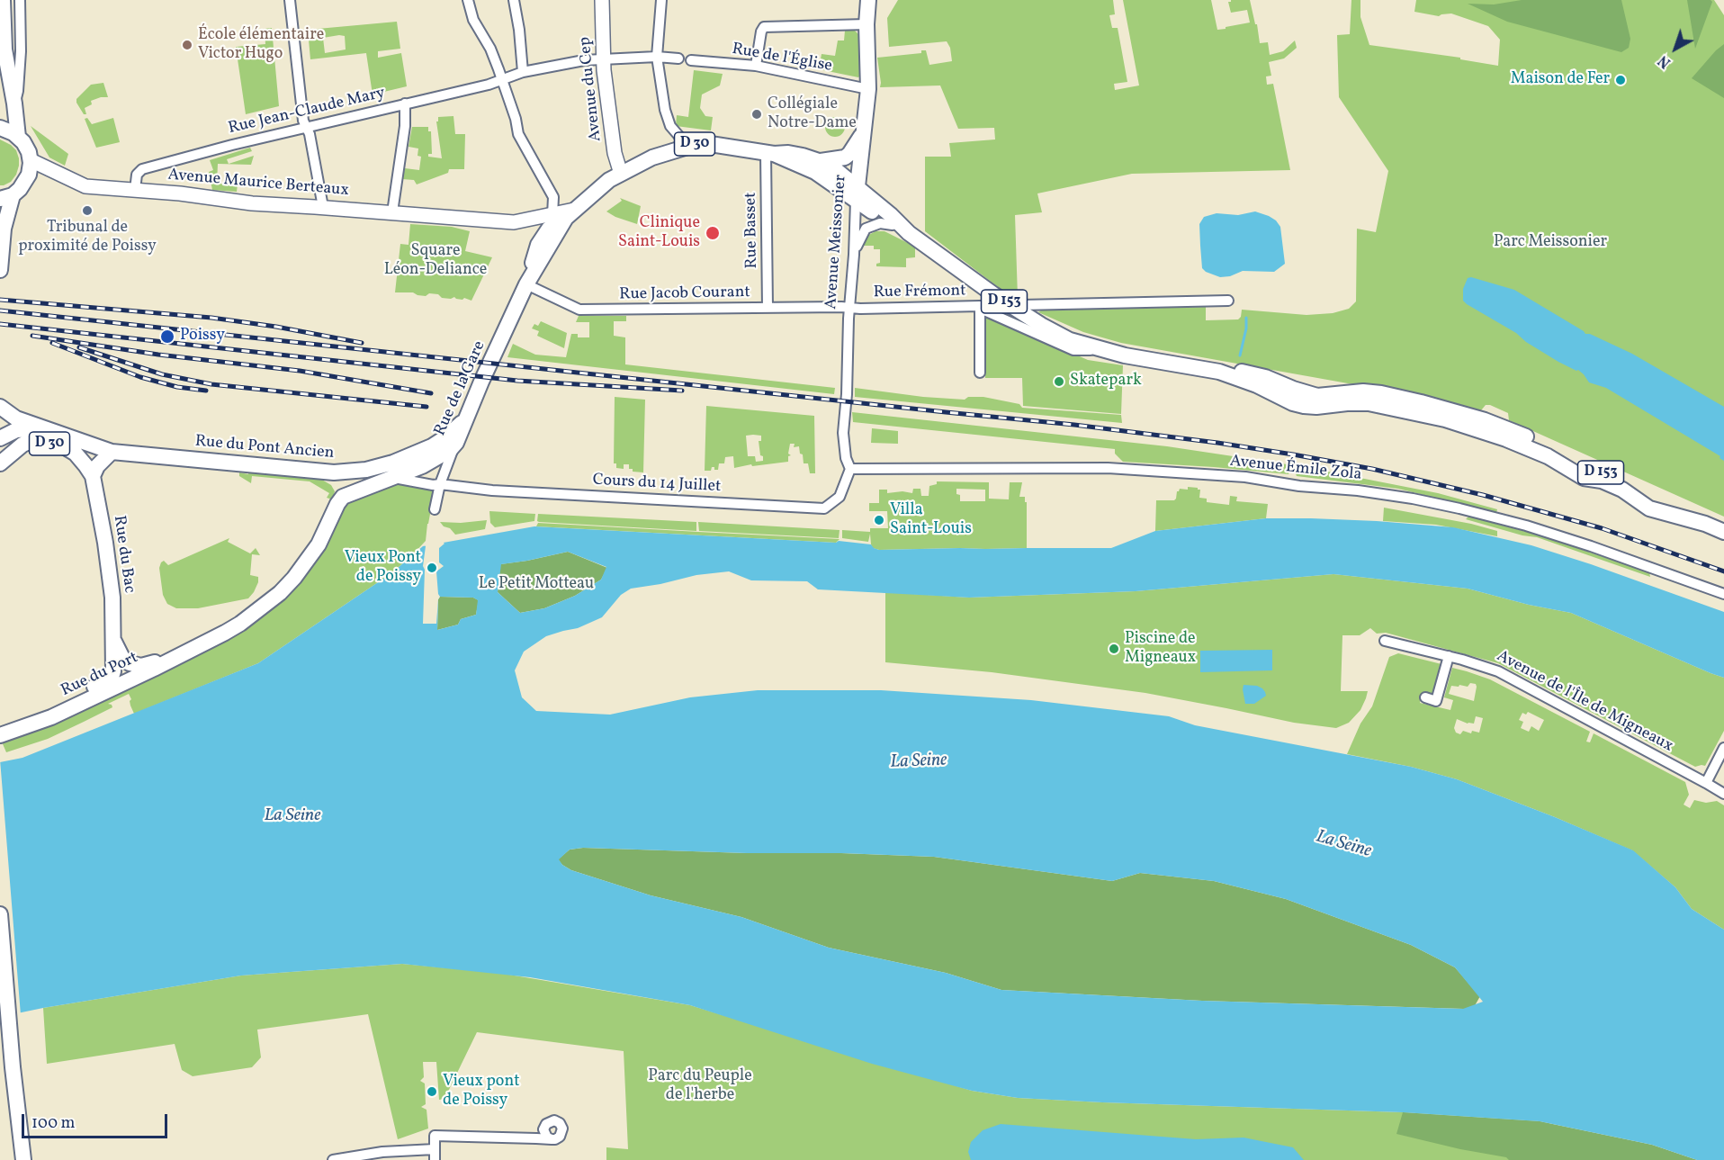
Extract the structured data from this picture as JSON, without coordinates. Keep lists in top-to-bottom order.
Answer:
{
  "streets": {
    "main road": [
      "D 30",
      "Avenue Meissonier",
      "D 153",
      "Rue de la Gare",
      "Rue du Pont Ancien",
      "Rue du Bac",
      "Rue du Port"
    ],
    "street": [
      "Rue de l'Église",
      "Avenue du Cep",
      "Rue Jean-Claude Mary",
      "Avenue Maurice Berteaux",
      "Rue Basset",
      "Rue Frémont",
      "Rue Jacob Courant",
      "Avenue Émile Zola",
      "Cours du 14 Juillet",
      "Avenue de l'Île de Migneaux"
    ]
  },
  "crossings": [
    ["Rue de l'Église", "Avenue Meissonier"],
    ["Avenue du Cep", "Rue Jean-Claude Mary"],
    ["Avenue du Cep", "D 30"],
    ["Rue Jean-Claude Mary", "Avenue Maurice Berteaux"],
    ["D 30", "Avenue Maurice Berteaux"],
    ["D 30", "Rue Basset"],
    ["D 30", "Avenue Meissonier"],
    ["D 30", "D 153"],
    ["D 30", "Rue de la Gare"],
    ["D 30", "Rue du Bac"],
    ["Avenue Maurice Berteaux", "Rue de la Gare"],
    ["Rue Basset", "Rue Jacob Courant"],
    ["Rue Basset", "D 153"],
    ["Avenue Meissonier", "Rue Frémont"],
    ["Avenue Meissonier", "Rue Jacob Courant"],
    ["Avenue Meissonier", "D 153"],
    ["Avenue Meissonier", "Avenue Émile Zola"],
    ["Avenue Meissonier", "Cours du 14 Juillet"],
    ["Rue Frémont", "Rue Jacob Courant"],
    ["Rue Frémont", "D 153"],
    ["Rue Jacob Courant", "Rue de la Gare"],
    ["Rue de la Gare", "Rue du Pont Ancien"],
    ["Rue de la Gare", "Cours du 14 Juillet"],
    ["Avenue Émile Zola", "Cours du 14 Juillet"],
    ["Rue du Bac", "Rue du Port"]
  ],
  "water": ["La Seine"],
  "parks": [
    "Parc Meissonier",
    "Square Léon-Deliance",
    "Le Petit Motteau",
    "Parc du Peuple de l'herbe"
  ],
  "places": [
    "École élémentaire Victor Hugo",
    "Maison de Fer",
    "Collégiale Notre-Dame",
    "Tribunal de proximité de Poissy",
    "Clinique Saint-Louis",
    "Poissy",
    "Skatepark",
    "Villa Saint-Louis",
    "Vieux Pont de Poissy",
    "Piscine de Migneaux",
    "Vieux pont de Poissy"
  ],
  "scale_bar": "100 m",
  "north": "bottom left"
}
